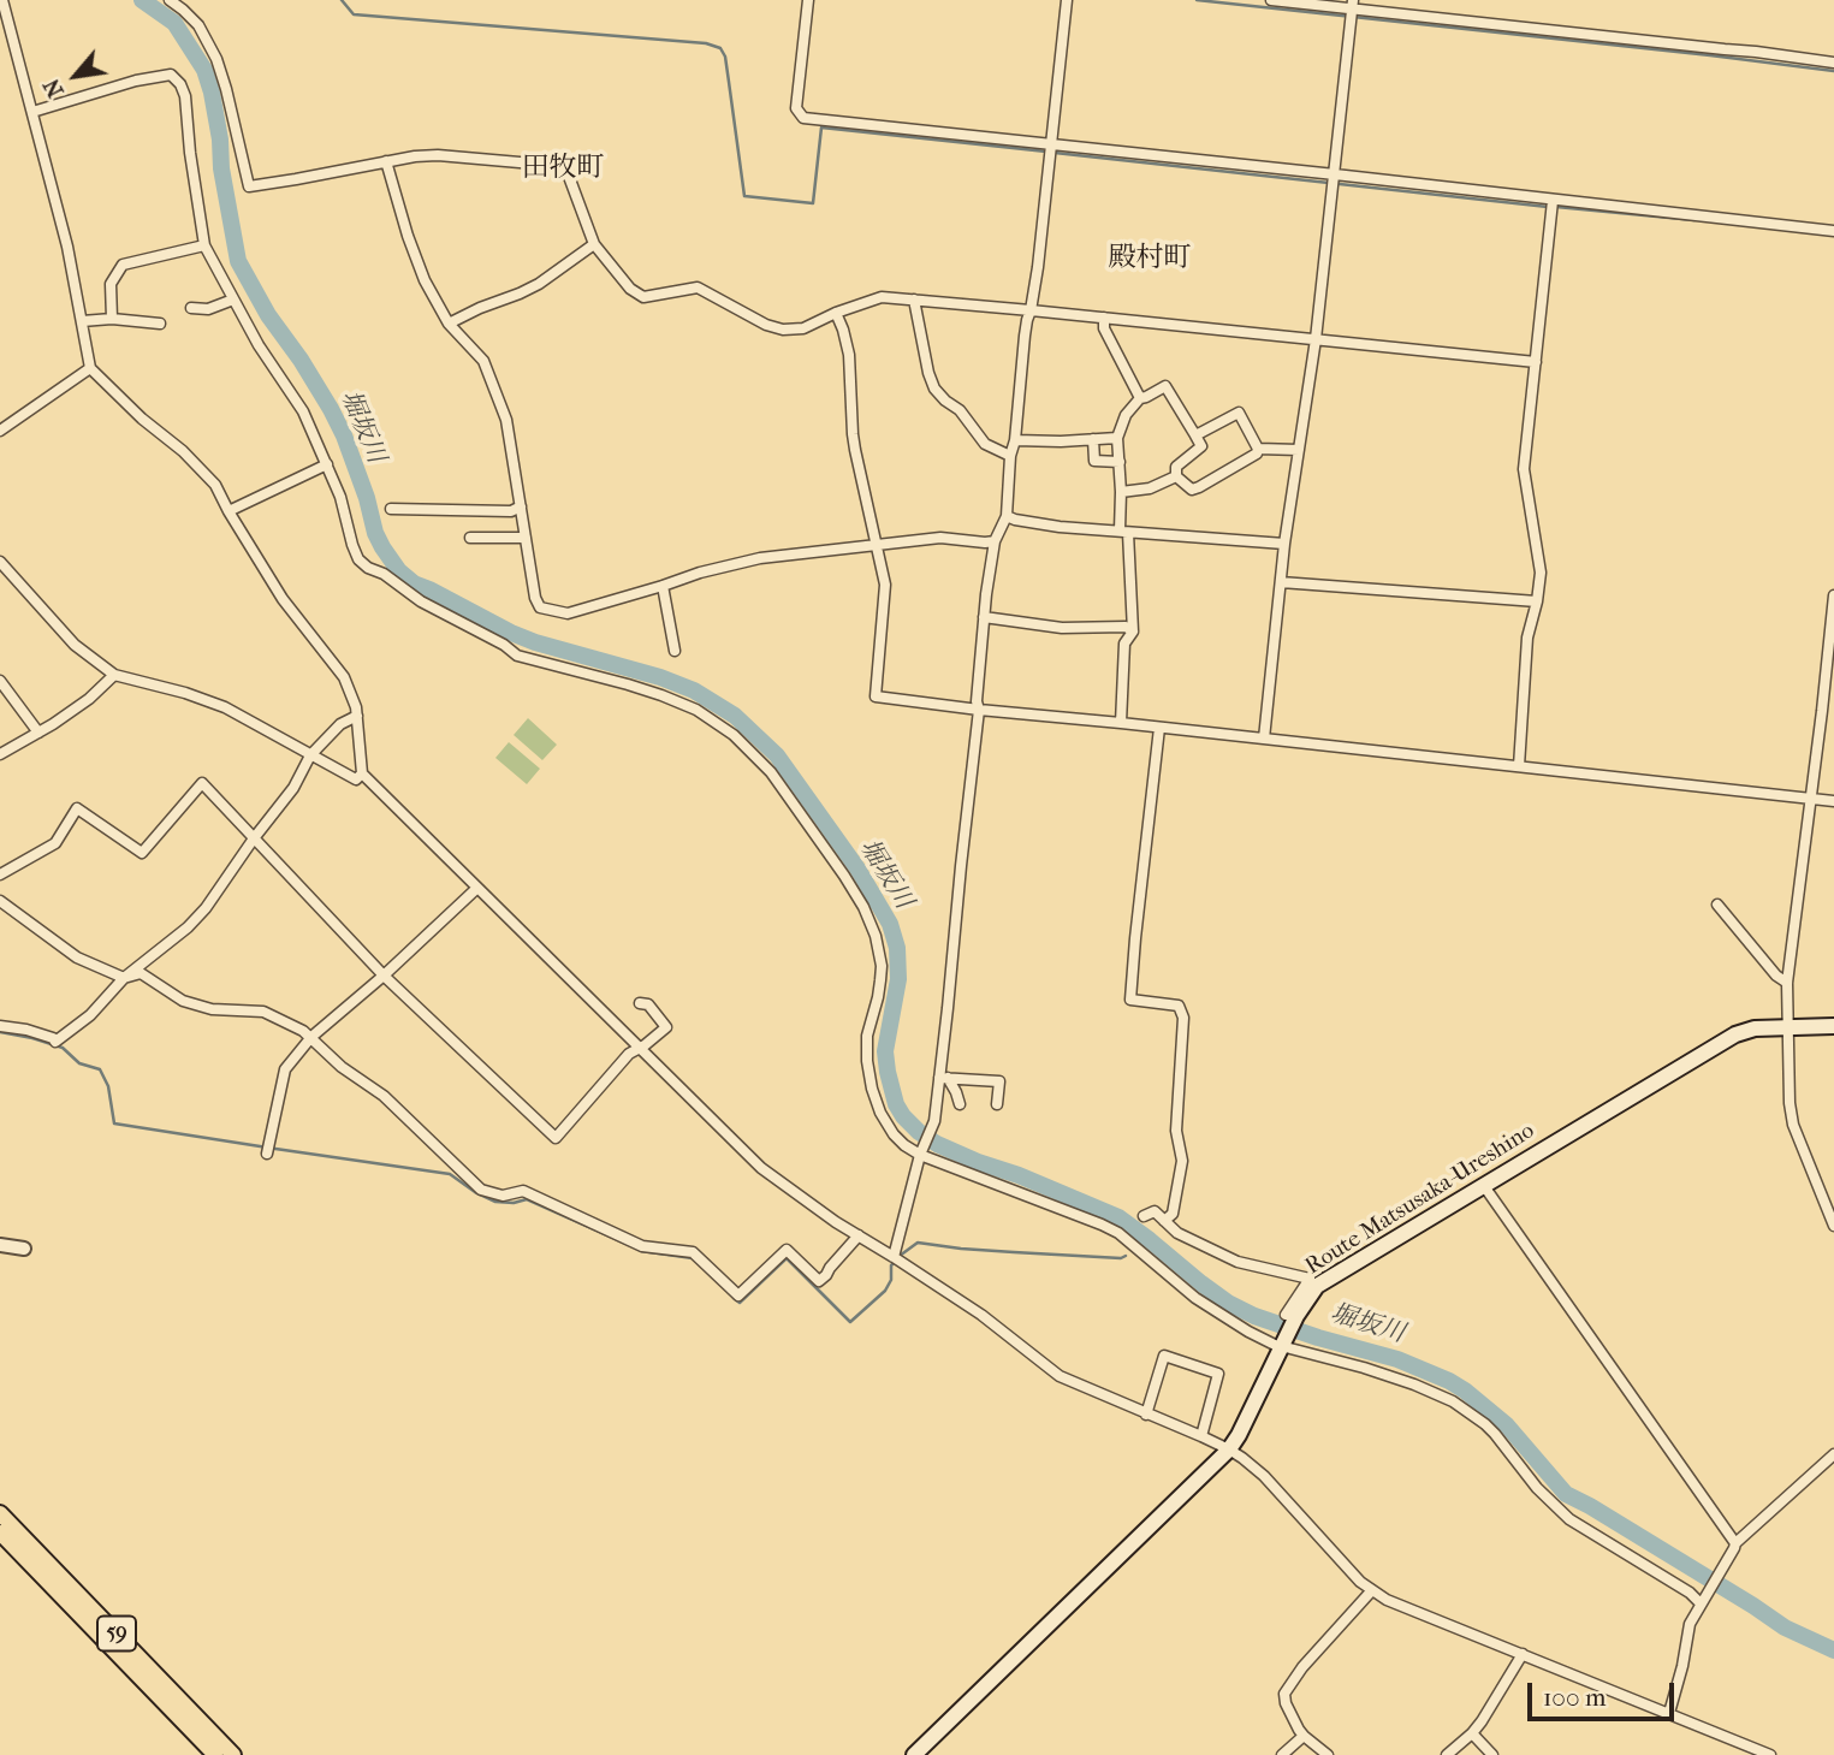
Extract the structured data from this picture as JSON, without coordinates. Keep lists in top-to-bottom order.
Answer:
{
  "streets": {
    "main road": ["Route Matsusaka-Ureshino", "59"]
  },
  "districts": ["田牧町", "殿村町"],
  "water": ["堀坂川"],
  "scale_bar": "100 m",
  "north": "bottom left"
}
